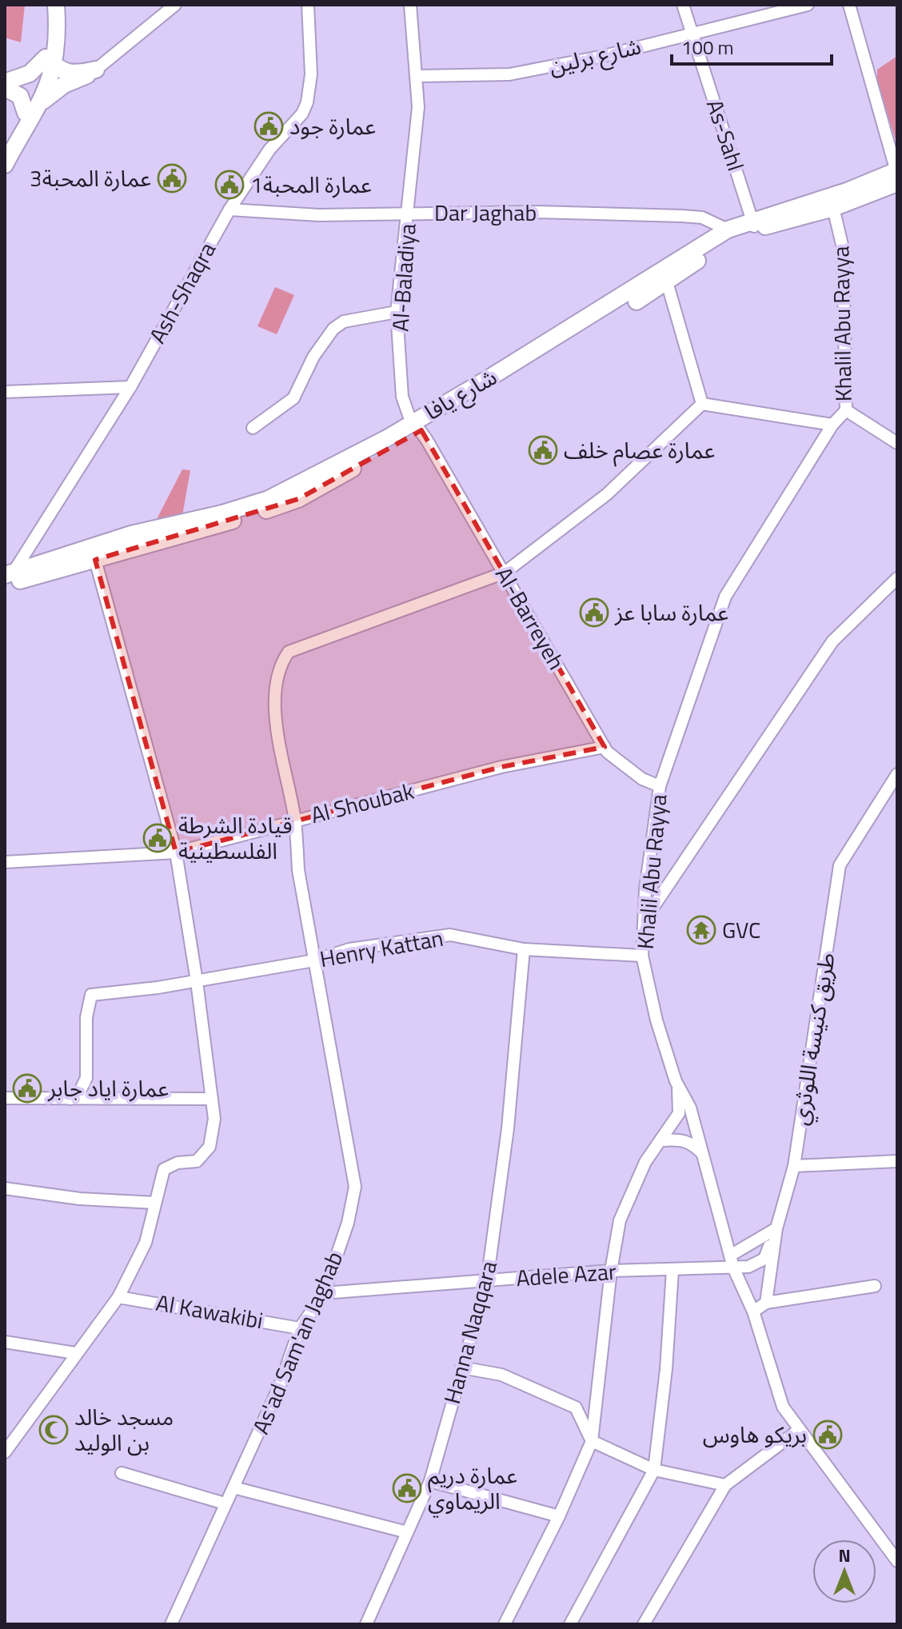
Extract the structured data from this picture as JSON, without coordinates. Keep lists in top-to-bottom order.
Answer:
{
  "streets": {
    "main road": ["شارع يافا"],
    "street": [
      "شارع برلين",
      "As-Sahl",
      "Dar Jaghab",
      "Al-Baladiya",
      "Ash-Shaqra",
      "Khalil Abu Rayya",
      "Al-Barreyeh",
      "Al Shoubak",
      "Henry Kattan",
      "طريق كنيسة اللوثري",
      "Adele Azar",
      "Al Kawakibi",
      "Hanna Naqqara",
      "As'ad Sam'an Jaghab"
    ]
  },
  "crossings": [
    ["شارع برلين", "As-Sahl"],
    ["شارع برلين", "Al-Baladiya"],
    ["As-Sahl", "شارع يافا"],
    ["Dar Jaghab", "Al-Baladiya"],
    ["Dar Jaghab", "Ash-Shaqra"],
    ["Dar Jaghab", "شارع يافا"],
    ["Al-Baladiya", "شارع يافا"],
    ["Al-Baladiya", "Al-Barreyeh"],
    ["Ash-Shaqra", "شارع يافا"],
    ["Khalil Abu Rayya", "شارع يافا"],
    ["Khalil Abu Rayya", "Al-Barreyeh"],
    ["Khalil Abu Rayya", "Henry Kattan"],
    ["Khalil Abu Rayya", "Adele Azar"],
    ["شارع يافا", "Al-Barreyeh"],
    ["Al-Barreyeh", "Al Shoubak"],
    ["Al-Barreyeh", "As'ad Sam'an Jaghab"],
    ["Al Shoubak", "As'ad Sam'an Jaghab"],
    ["Henry Kattan", "Hanna Naqqara"],
    ["Henry Kattan", "As'ad Sam'an Jaghab"],
    ["طريق كنيسة اللوثري", "Adele Azar"],
    ["Adele Azar", "Hanna Naqqara"],
    ["Adele Azar", "As'ad Sam'an Jaghab"],
    ["Al Kawakibi", "As'ad Sam'an Jaghab"]
  ],
  "places": {
    "public building": [
      "عمارة جود",
      "عمارة المحبة3",
      "عمارة المحبة1",
      "عمارة عصام خلف",
      "عمارة سابا عز",
      "قيادة الشرطة الفلسطينية",
      "عمارة اياد جابر",
      "بريكو هاوس",
      "عمارة دريم الريماوي"
    ],
    "temple": ["GVC"],
    "mosque": ["مسجد خالد بن الوليد"]
  },
  "scale_bar": "100 m",
  "north": "top"
}
